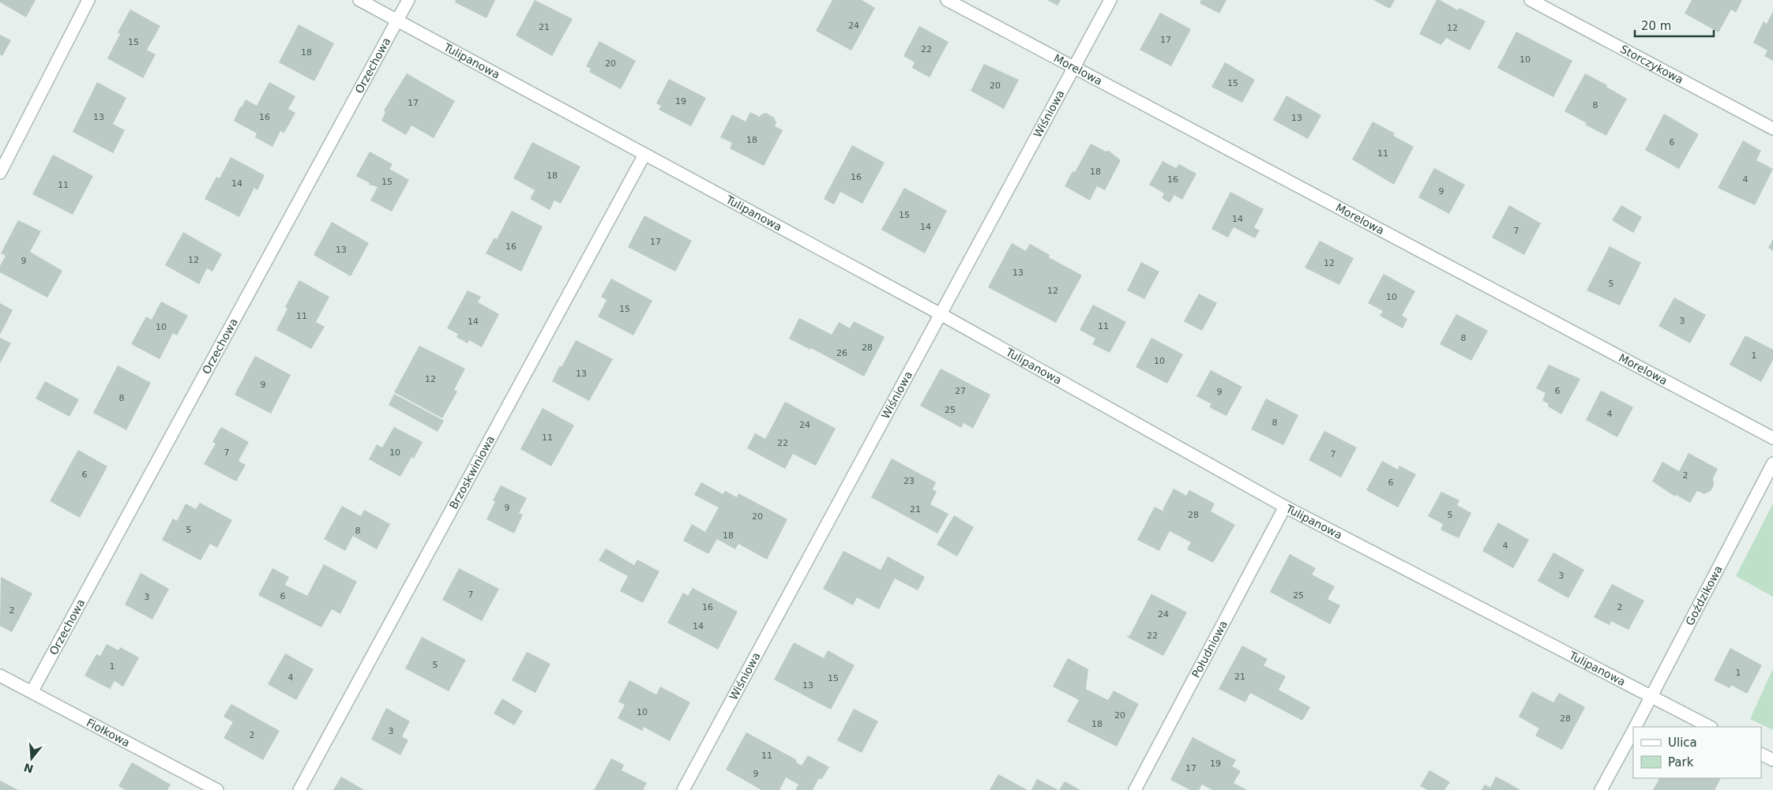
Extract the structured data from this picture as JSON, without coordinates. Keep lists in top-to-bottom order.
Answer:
{
  "streets": {
    "street": [
      "Tulipanowa",
      "Storczykowa",
      "Orzechowa",
      "Morelowa",
      "Wiśniowa",
      "Brzoskwiniowa",
      "Goździkowa",
      "Południowa",
      "Fiołkowa"
    ]
  },
  "crossings": [
    ["Tulipanowa", "Orzechowa"],
    ["Tulipanowa", "Wiśniowa"],
    ["Tulipanowa", "Brzoskwiniowa"],
    ["Tulipanowa", "Goździkowa"],
    ["Tulipanowa", "Południowa"],
    ["Orzechowa", "Fiołkowa"],
    ["Morelowa", "Wiśniowa"]
  ],
  "house_numbers": [
    "24",
    "21",
    "12",
    "17",
    "15",
    "22",
    "18",
    "10",
    "20",
    "15",
    "20",
    "19",
    "17",
    "8",
    "13",
    "16",
    "13",
    "18",
    "6",
    "11",
    "18",
    "18",
    "16",
    "16",
    "4",
    "15",
    "14",
    "11",
    "9",
    "15",
    "14",
    "14",
    "7",
    "17",
    "16",
    "13",
    "12",
    "9",
    "12",
    "13",
    "5",
    "12",
    "10",
    "15",
    "11",
    "3",
    "14",
    "11",
    "10",
    "8",
    "28",
    "26",
    "1",
    "10",
    "13",
    "12",
    "9",
    "27",
    "6",
    "9",
    "8",
    "25",
    "4",
    "8",
    "24",
    "11",
    "22",
    "7",
    "10",
    "7",
    "6",
    "2",
    "23",
    "6",
    "9",
    "21",
    "28",
    "5",
    "20",
    "5",
    "8",
    "18",
    "4",
    "3",
    "7",
    "25",
    "6",
    "3",
    "16",
    "2",
    "2",
    "24",
    "14",
    "22",
    "5",
    "1",
    "1",
    "21",
    "4",
    "15",
    "13",
    "10",
    "20",
    "28",
    "18",
    "3",
    "2",
    "11",
    "19",
    "17",
    "9"
  ],
  "legend": ["Ulica", "Park"],
  "scale_bar": "20 m",
  "north": "bottom"
}
